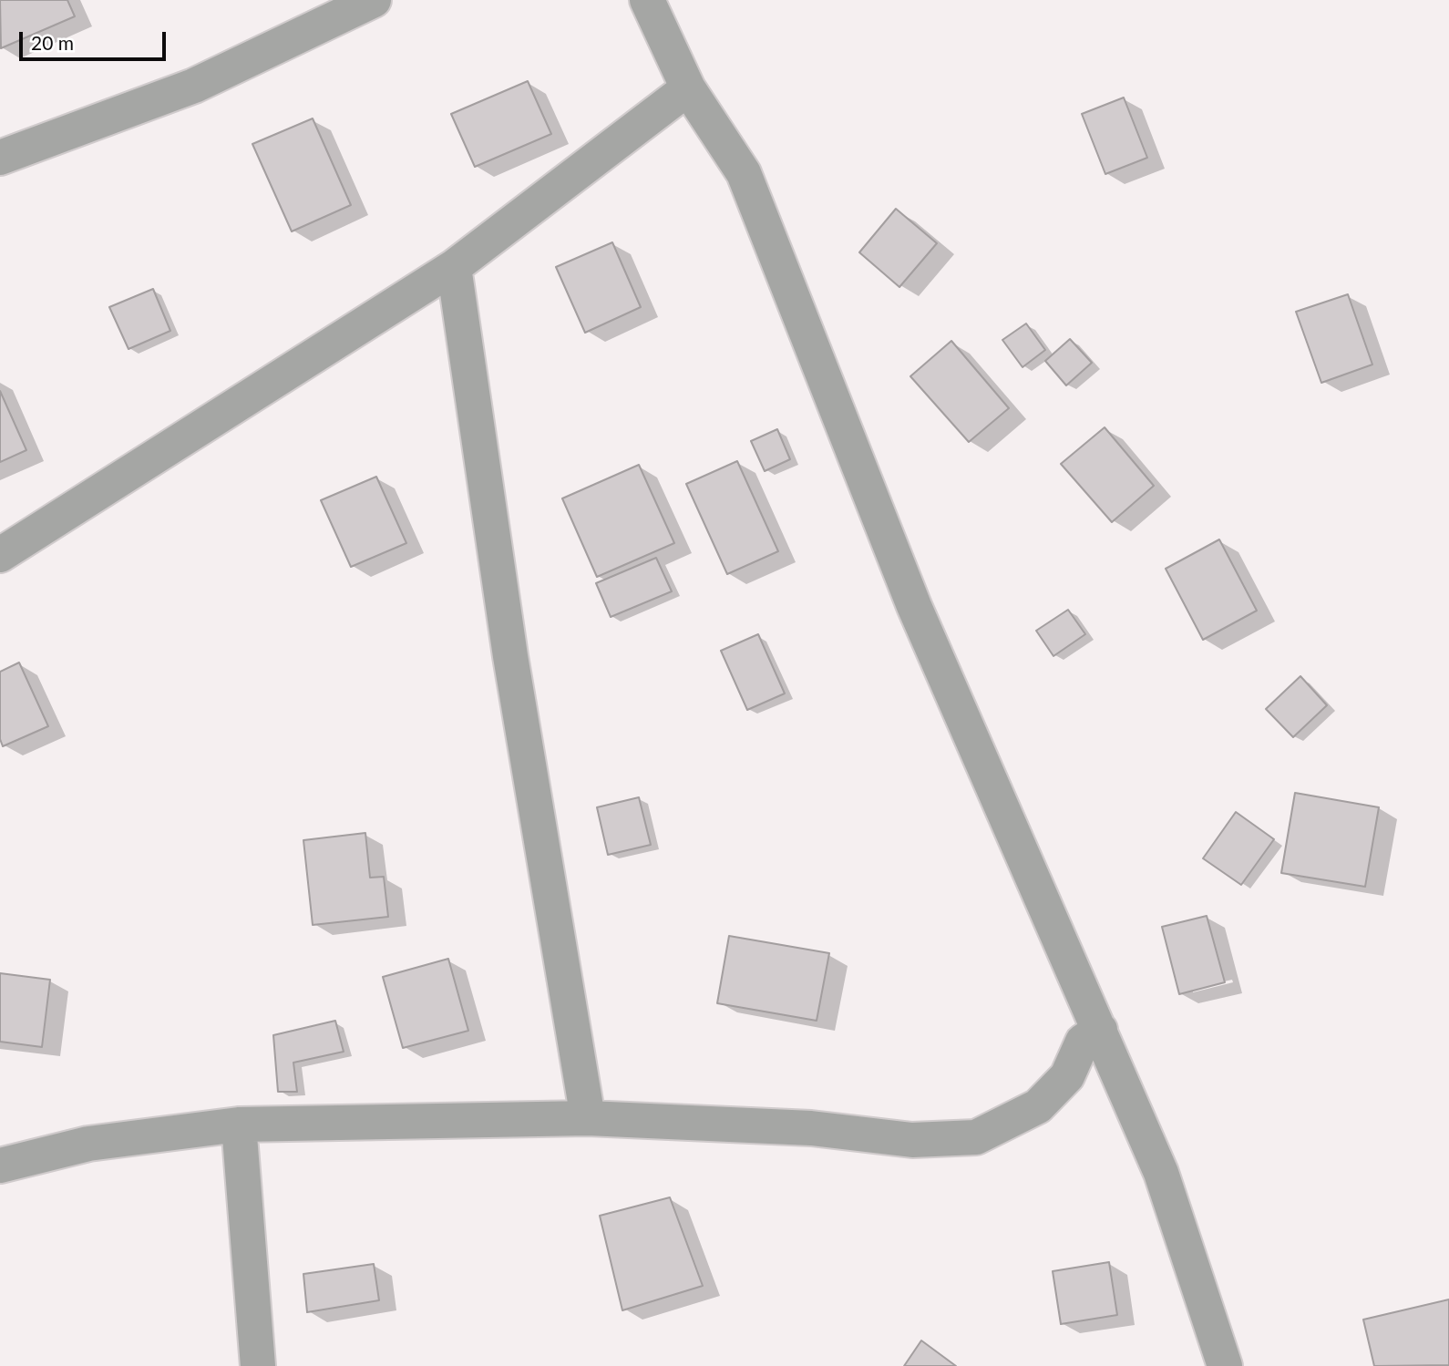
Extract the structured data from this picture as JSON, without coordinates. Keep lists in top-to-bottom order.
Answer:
{
  "scale_bar": "20 m"
}
